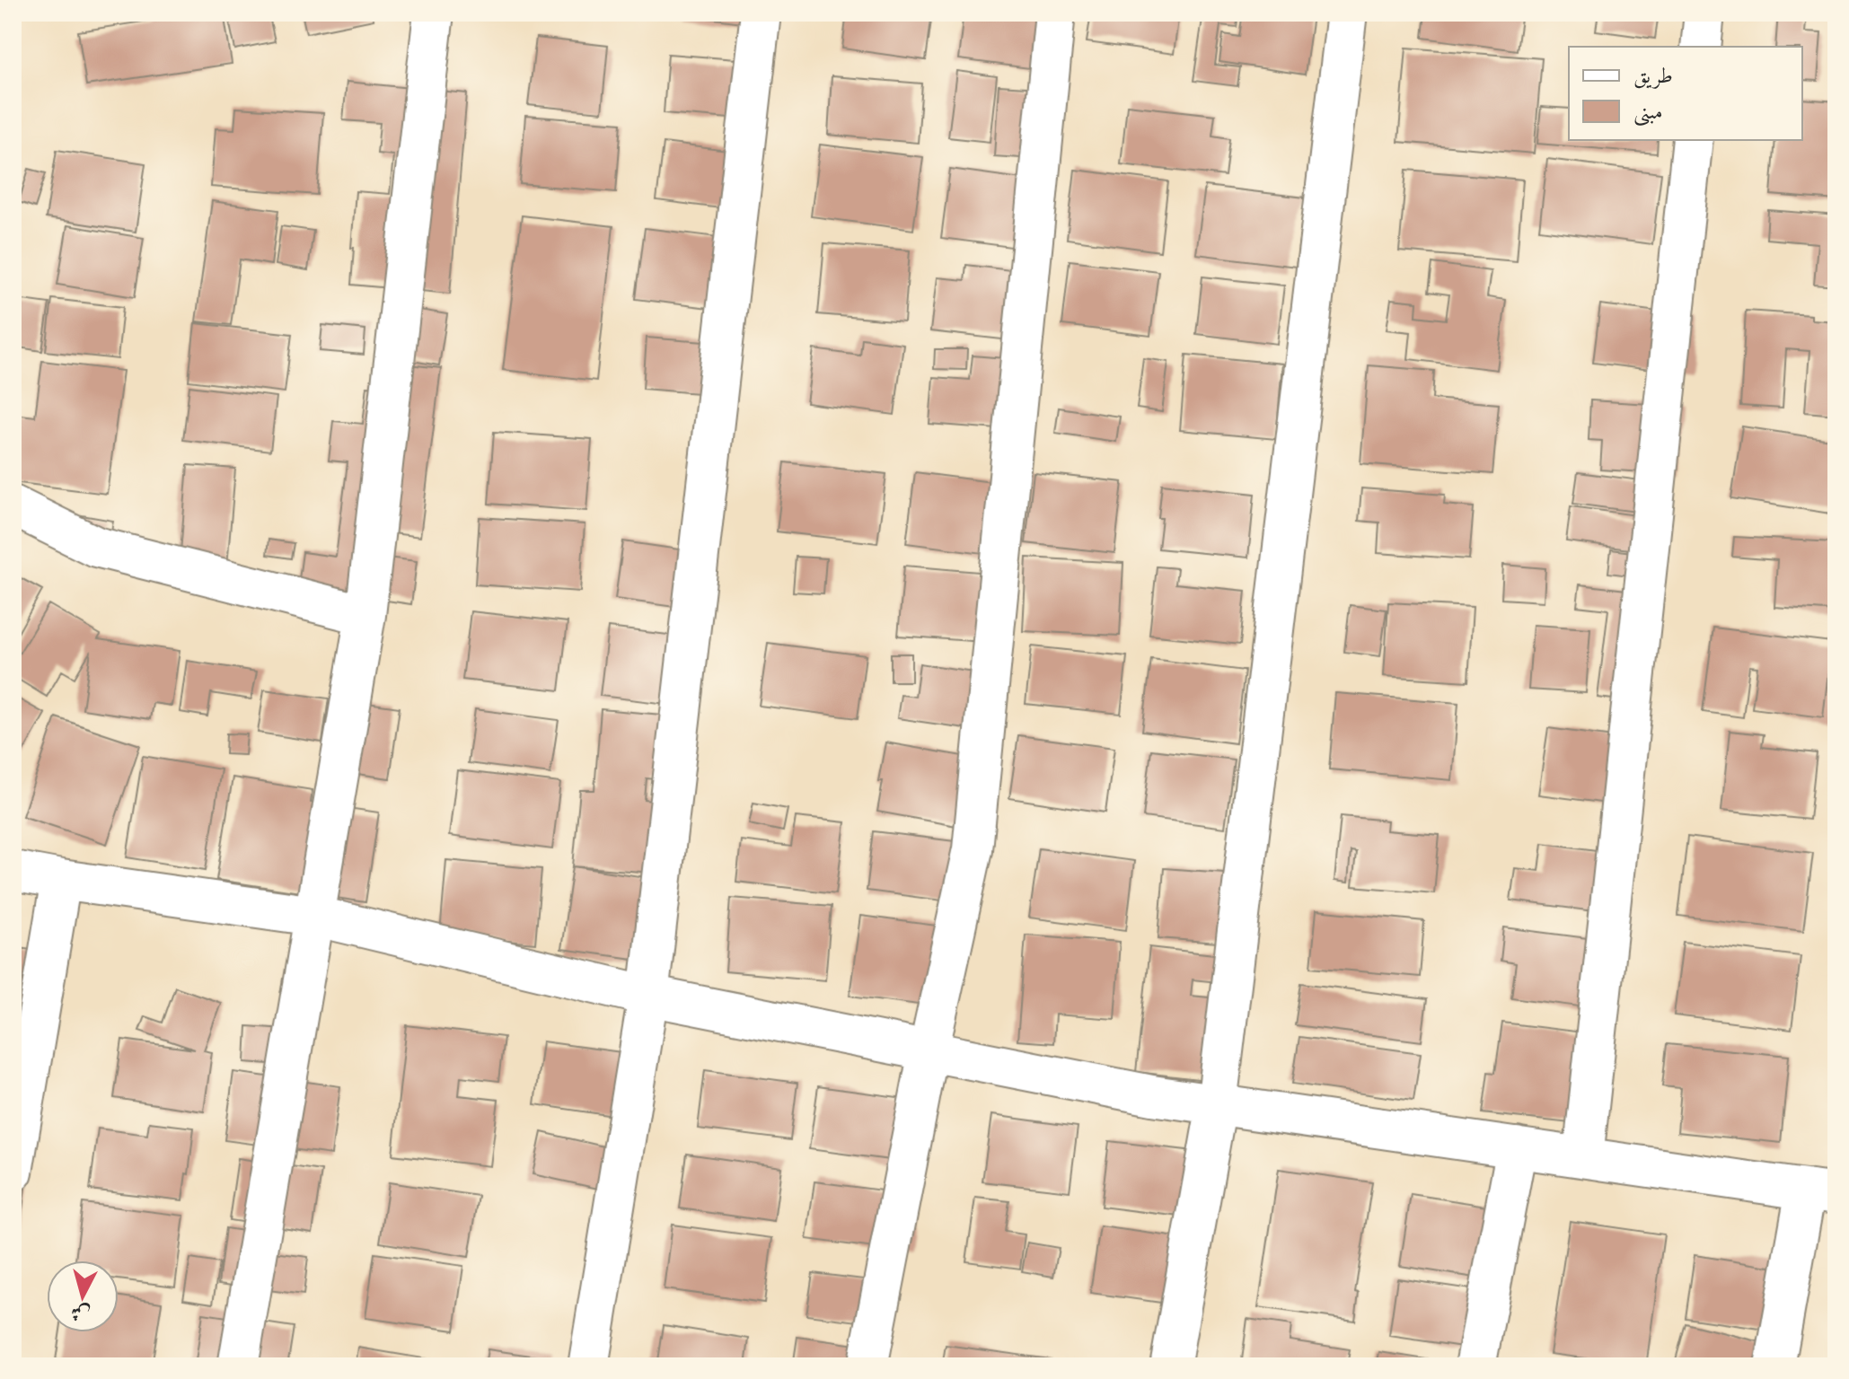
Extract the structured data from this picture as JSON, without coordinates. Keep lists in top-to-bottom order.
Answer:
{
  "legend": ["طريق", "مبنى"],
  "north": "bottom"
}
